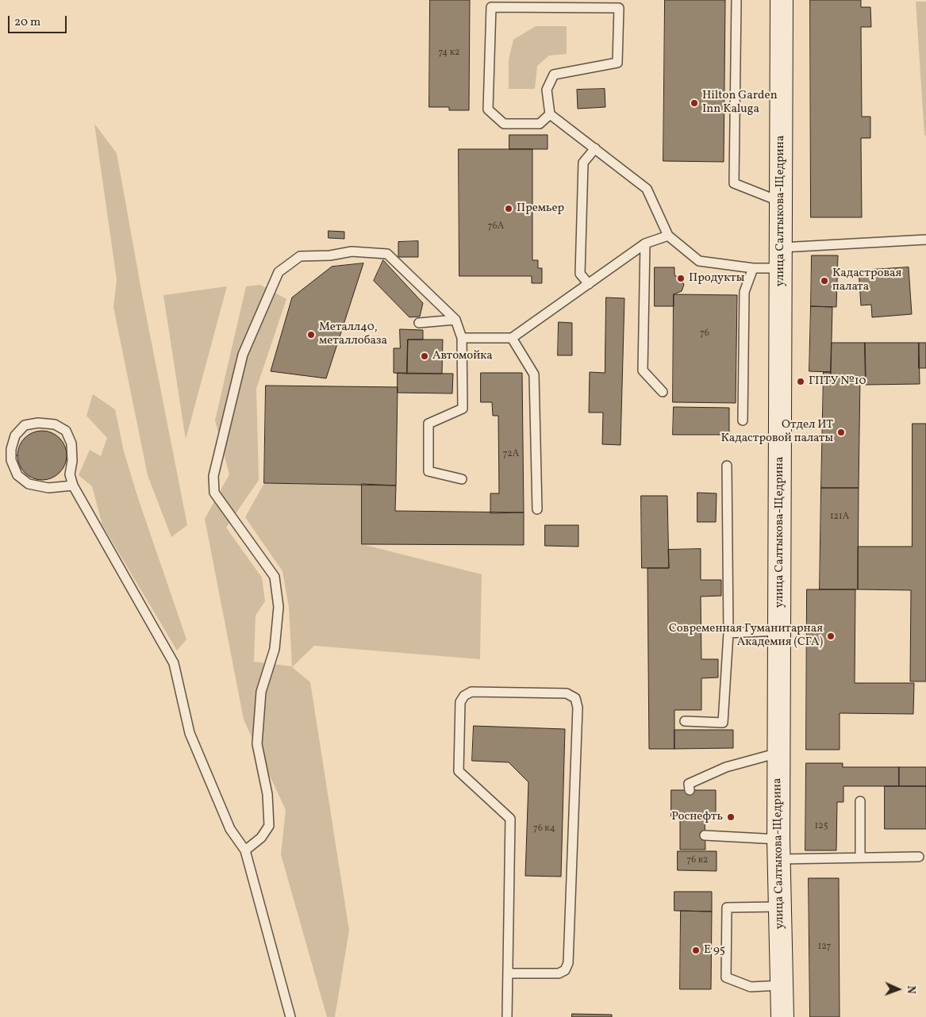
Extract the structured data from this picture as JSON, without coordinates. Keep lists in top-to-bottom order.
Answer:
{
  "streets": {
    "main road": ["улица Салтыкова-Щедрина"]
  },
  "places": [
    "Hilton Garden Inn Kaluga",
    "Премьер",
    "Продукты",
    "Кадастровая палата",
    "Металл40, металлобаза",
    "Автомойка",
    "ГПТУ №10",
    "Отдел ИТ Кадастровой палаты",
    "Современная Гуманитарная Академия (СГА)",
    "Роснефть",
    "Е 95"
  ],
  "house_numbers": [
    "74 к2",
    "76А",
    "76",
    "72А",
    "121А",
    "125",
    "76 к4",
    "76 к2",
    "127"
  ],
  "scale_bar": "20 m",
  "north": "right"
}
